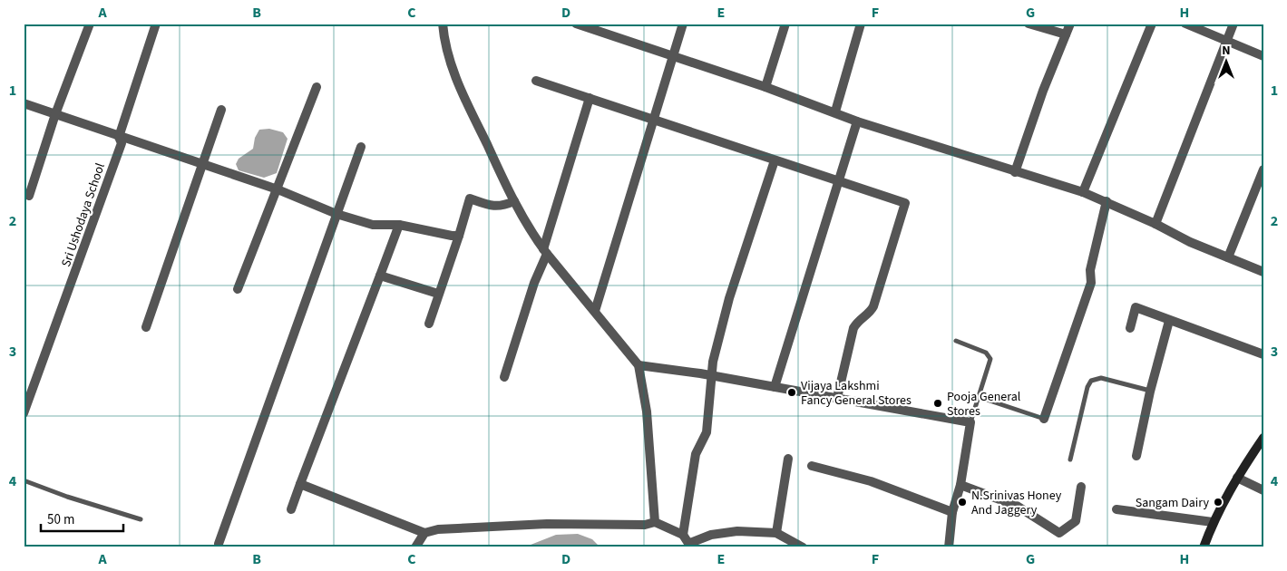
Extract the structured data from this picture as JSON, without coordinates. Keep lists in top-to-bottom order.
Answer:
{
  "streets": {
    "street": ["Sri Ushodaya School"]
  },
  "places": [
    "Vijaya Lakshmi Fancy General Stores",
    "Pooja General Stores",
    "N.Srinivas Honey And Jaggery",
    "Sangam Dairy"
  ],
  "scale_bar": "50 m",
  "north": "top",
  "grid": {
    "columns": [
      "A",
      "B",
      "C",
      "D",
      "E",
      "F",
      "G",
      "H"
    ],
    "rows": [
      "1",
      "2",
      "3",
      "4"
    ]
  }
}
